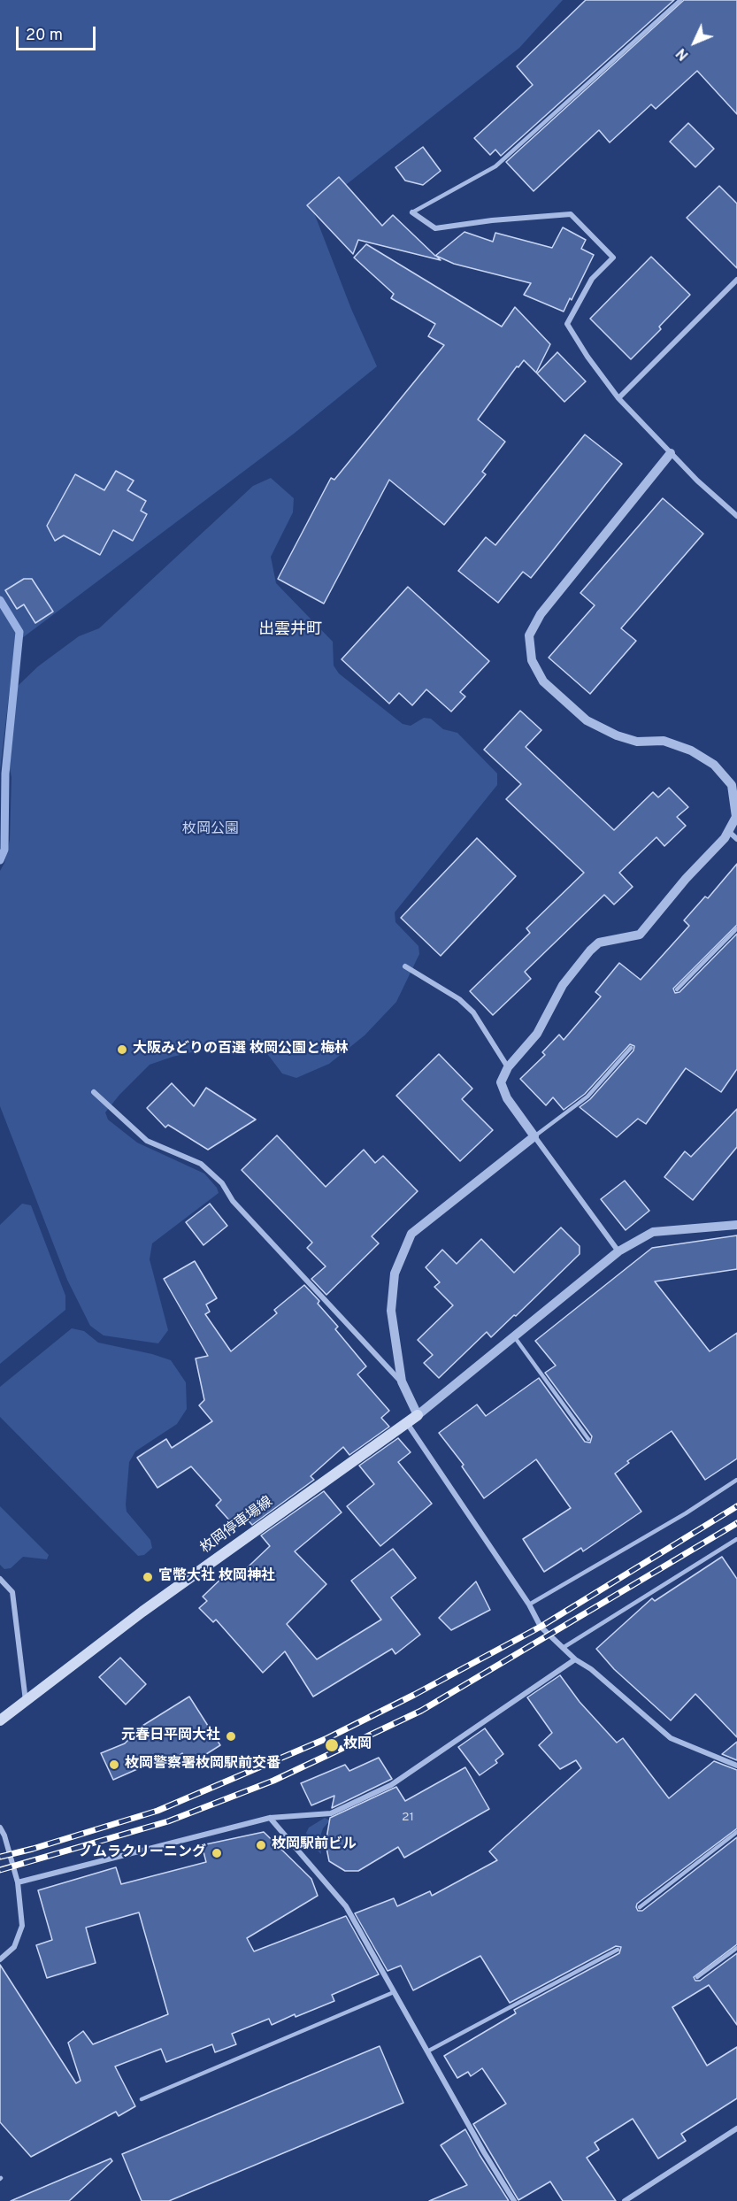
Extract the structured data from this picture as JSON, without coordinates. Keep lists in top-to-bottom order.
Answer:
{
  "streets": {
    "main road": ["枚岡停車場線"]
  },
  "districts": ["出雲井町"],
  "parks": ["枚岡公園"],
  "places": [
    "大阪みどりの百選 枚岡公園と梅林",
    "官幣大社 枚岡神社",
    "元春日平岡大社",
    "枚岡",
    "枚岡警察署枚岡駅前交番",
    "枚岡駅前ビル",
    "ノムラクリーニング"
  ],
  "house_numbers": ["21"],
  "scale_bar": "20 m",
  "north": "bottom left"
}
